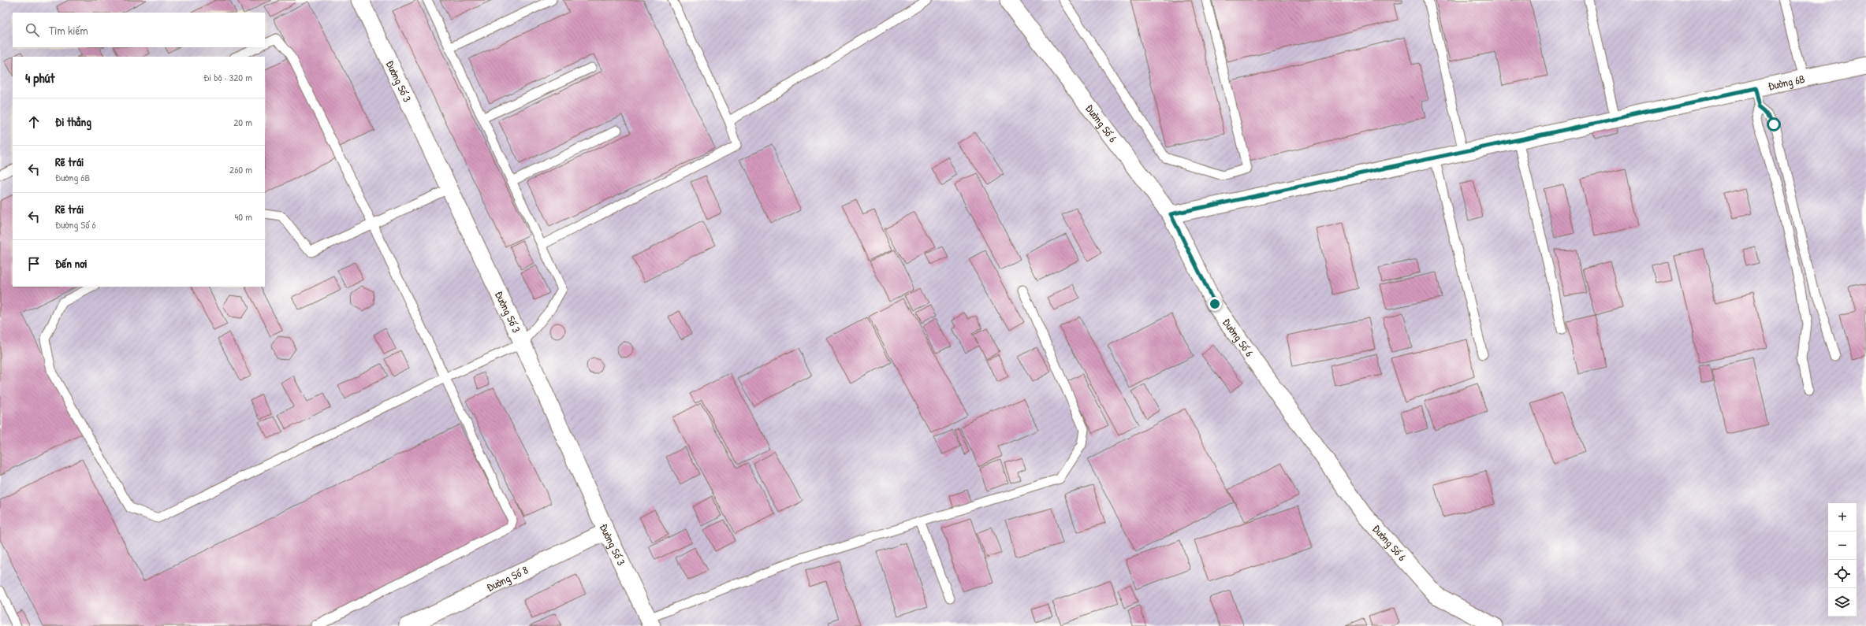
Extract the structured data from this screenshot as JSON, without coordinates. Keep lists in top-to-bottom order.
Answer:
{
  "streets": {
    "street": [
      "Đường Số 3",
      "Đường 6B",
      "Đường Số 6",
      "Đường Số 8"
    ]
  },
  "crossings": [
    ["Đường Số 3", "Đường Số 8"],
    ["Đường 6B", "Đường Số 6"]
  ],
  "page": {
    "search": "Tìm kiếm",
    "heading": ["4 phút", "Đi bộ · 320 m"],
    "list": [
      ["Đi thẳng", "20 m"],
      ["Rẽ trái", "Đường 6B", "260 m"],
      ["Rẽ trái", "Đường Số 6", "40 m"],
      "Đến nơi"
    ],
    "map_buttons": ["+", "−"]
  }
}
